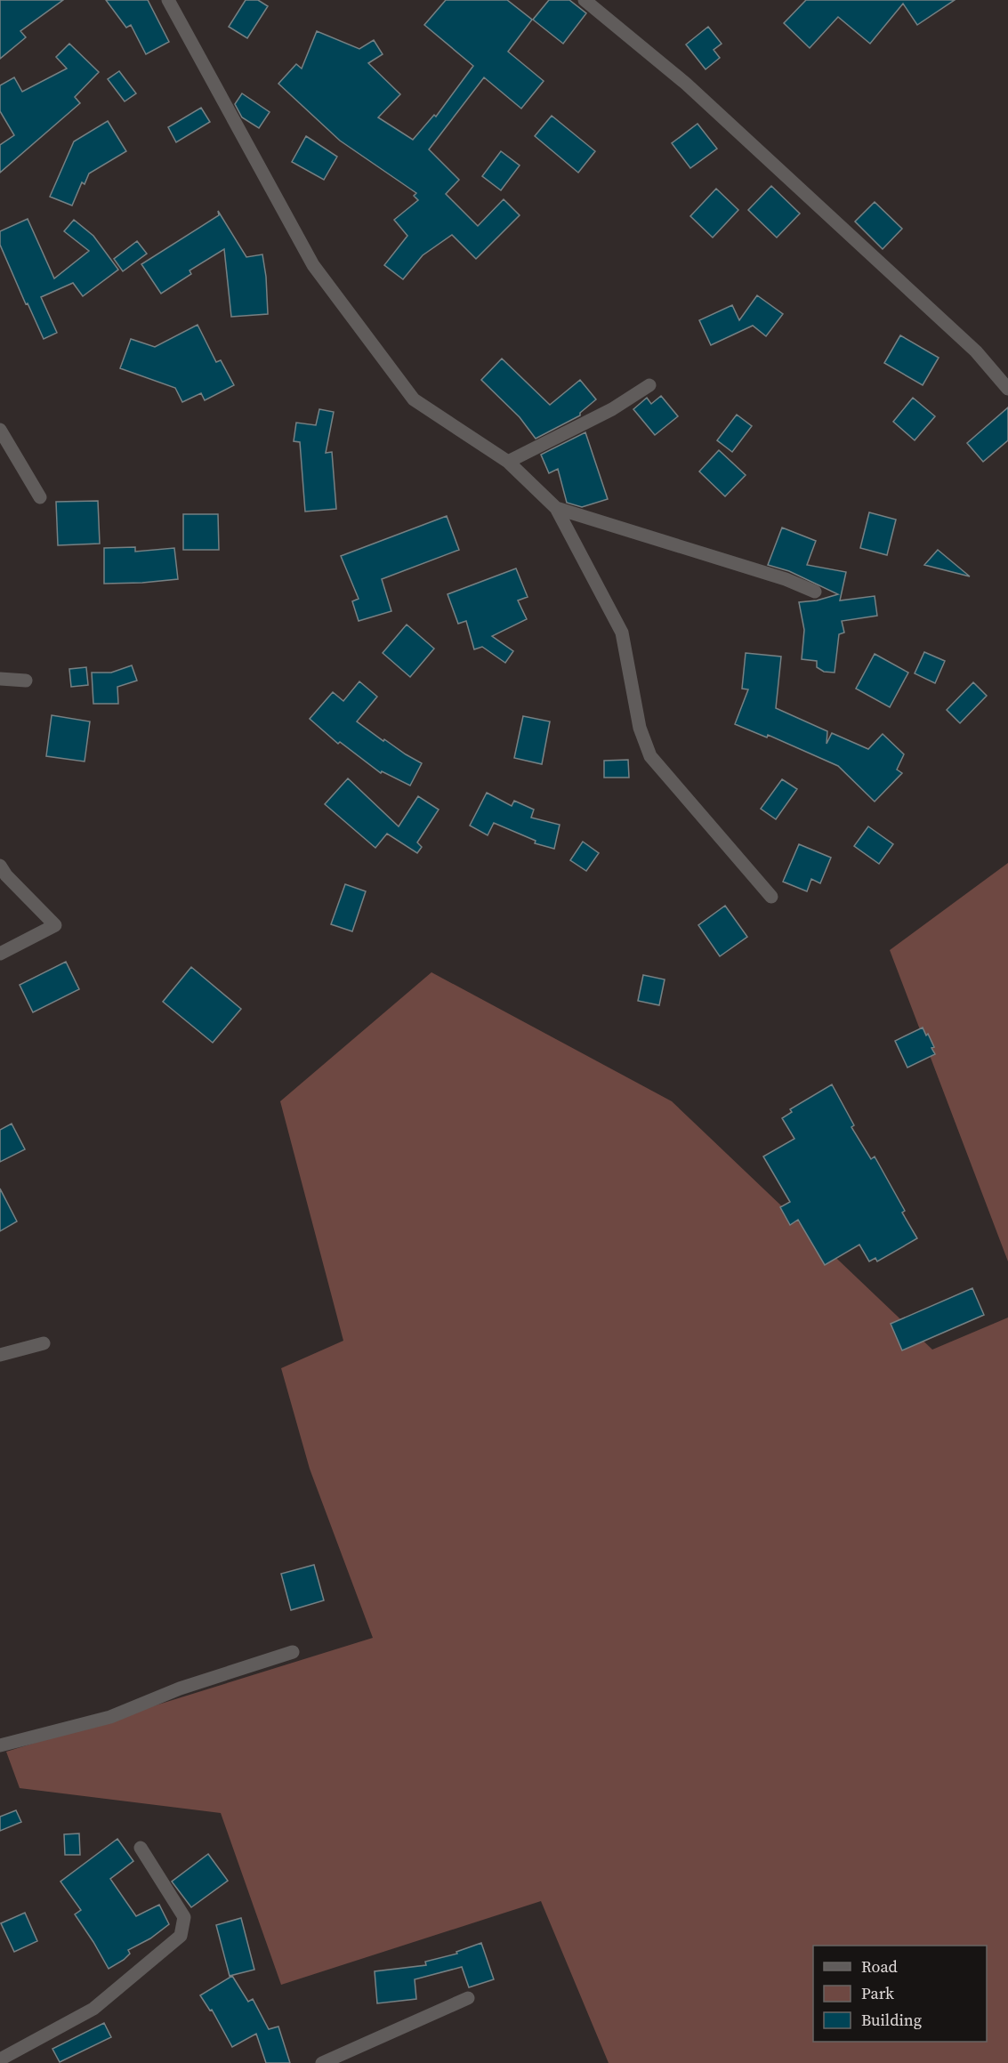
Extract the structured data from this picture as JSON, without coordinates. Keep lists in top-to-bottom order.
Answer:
{
  "legend": ["Road", "Park", "Building"]
}
